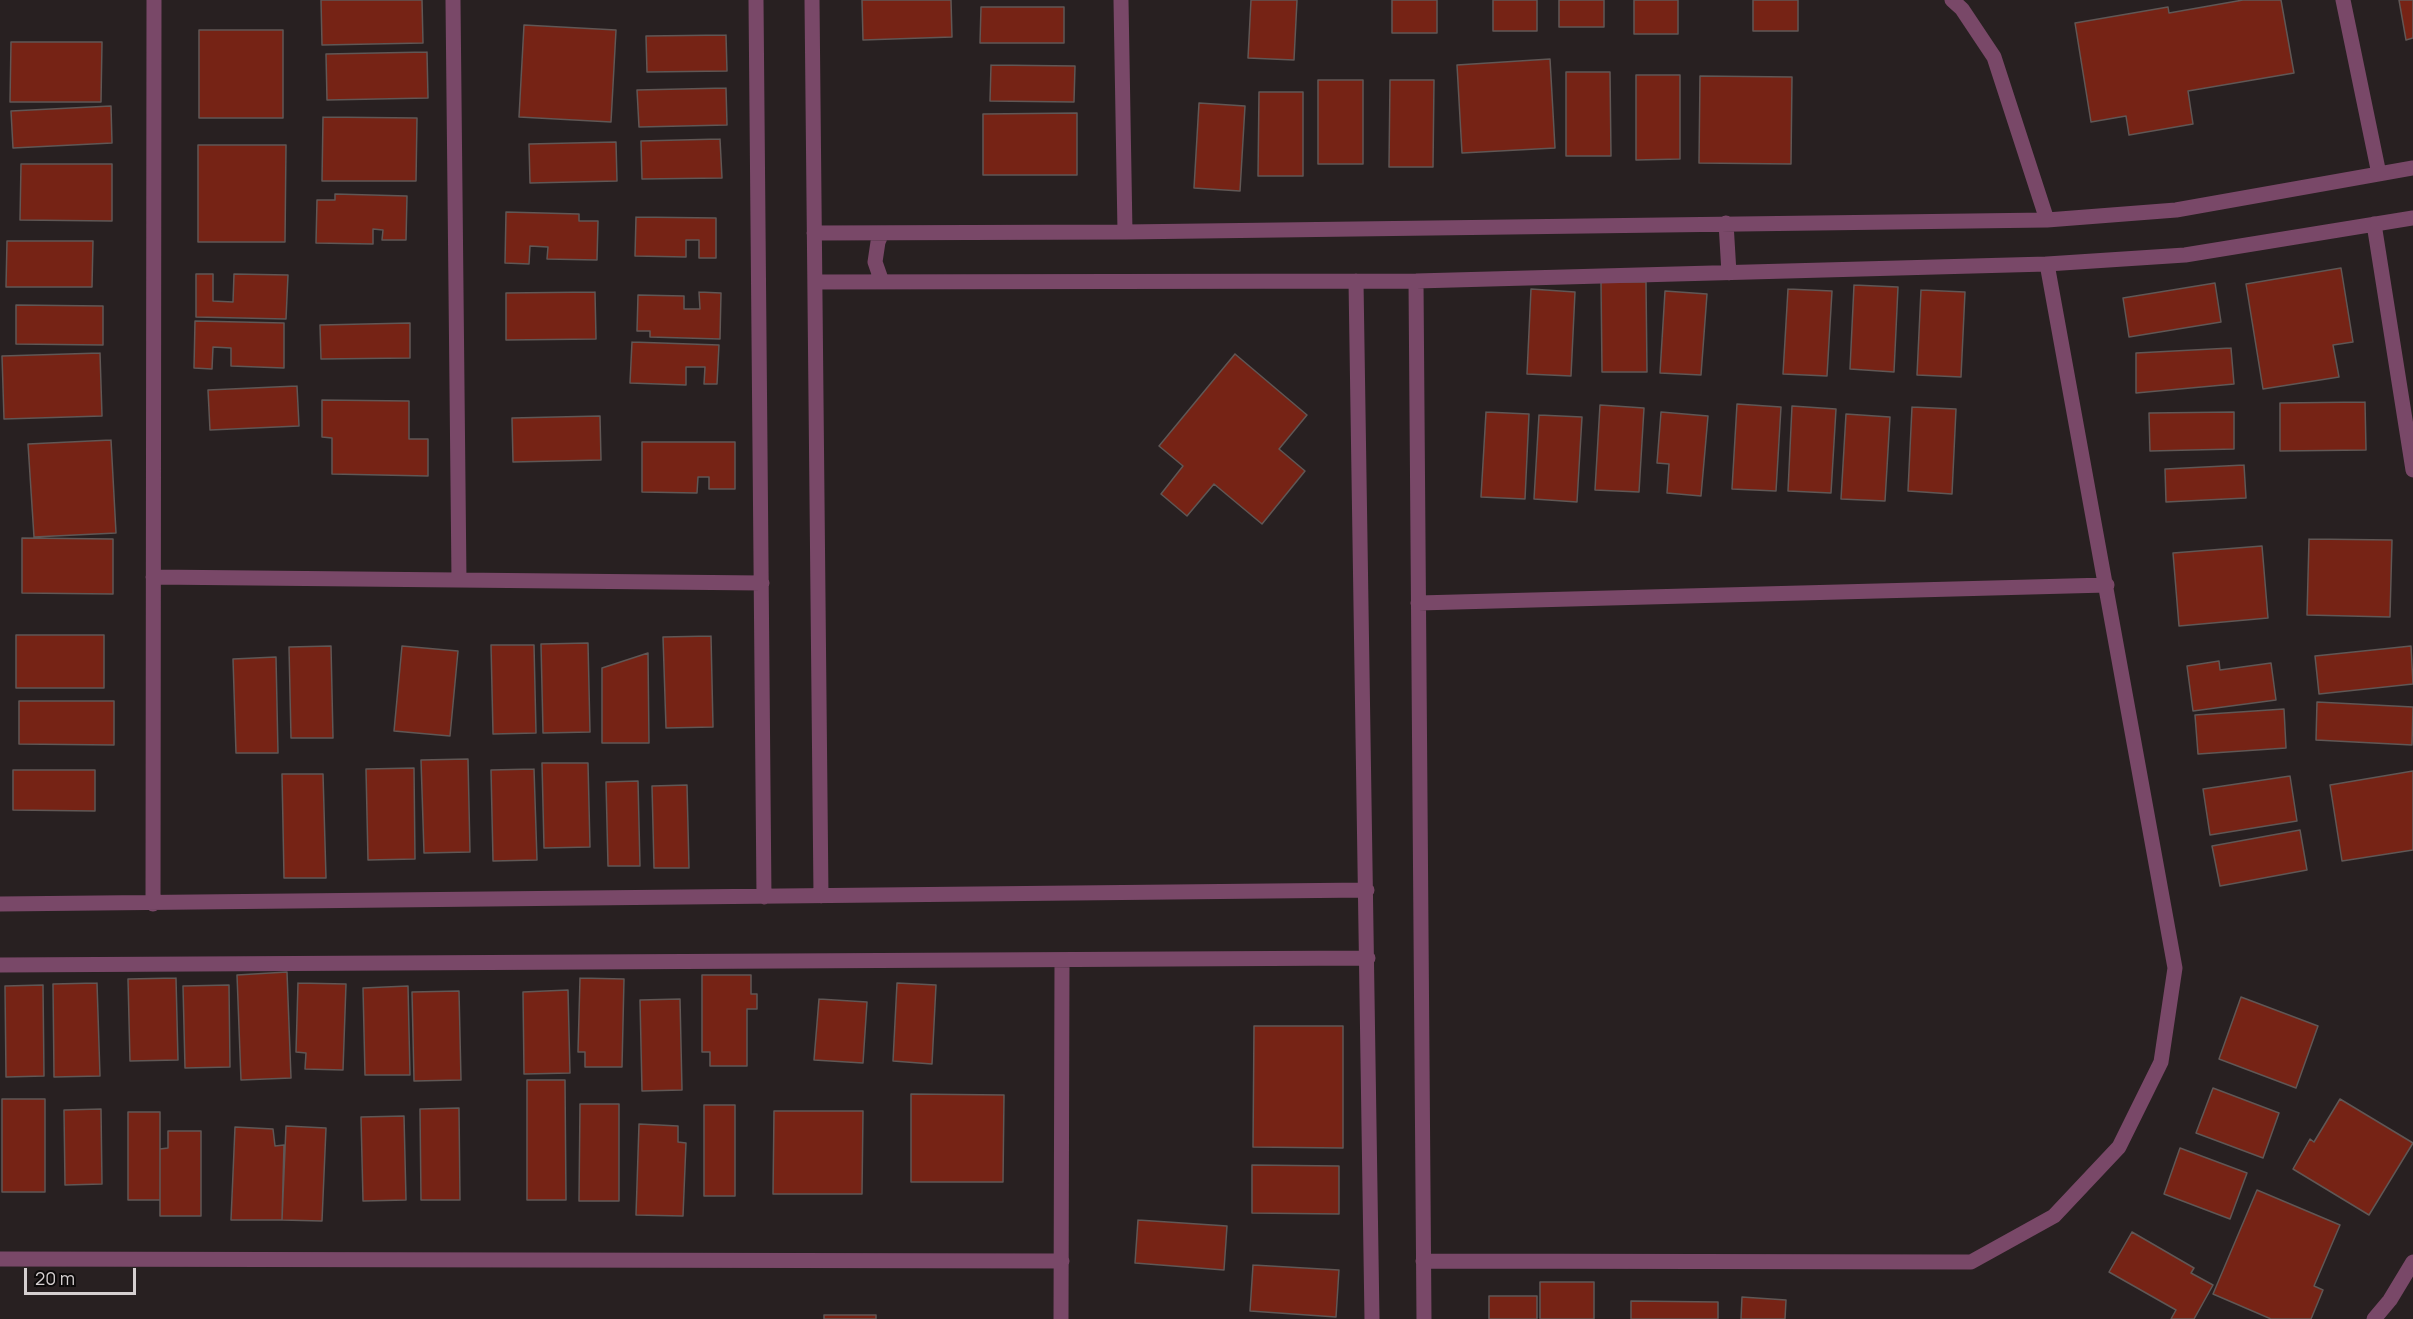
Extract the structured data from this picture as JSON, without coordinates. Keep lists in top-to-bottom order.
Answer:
{
  "scale_bar": "20 m"
}
